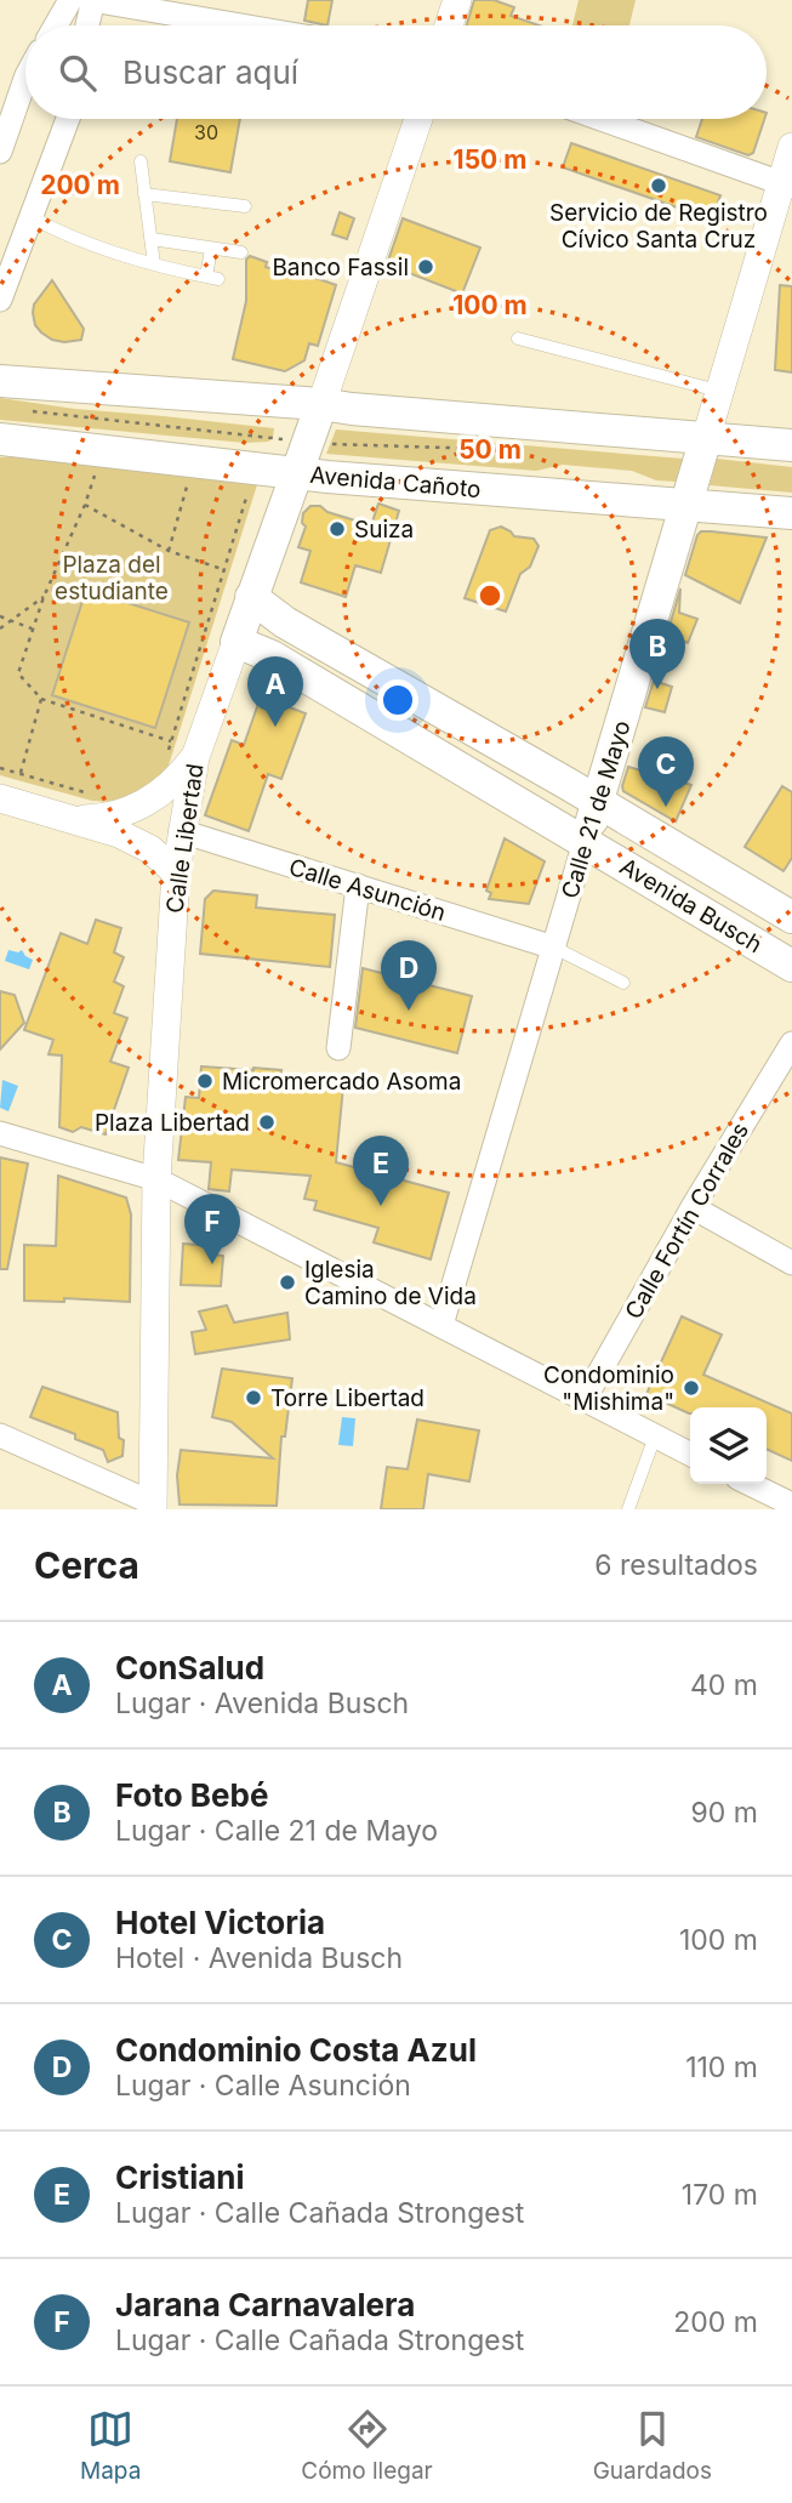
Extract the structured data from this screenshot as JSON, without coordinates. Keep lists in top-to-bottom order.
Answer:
{
  "streets": {
    "main road": [
      "Avenida Cañoto",
      "Calle 21 de Mayo",
      "Calle Libertad",
      "Avenida Busch"
    ],
    "street": ["Calle Asunción", "Calle Fortín Corrales"]
  },
  "crossings": [
    ["Avenida Cañoto", "Calle 21 de Mayo"],
    ["Avenida Cañoto", "Calle Libertad"],
    ["Calle 21 de Mayo", "Calle Asunción"],
    ["Calle 21 de Mayo", "Avenida Busch"],
    ["Calle Libertad", "Calle Asunción"],
    ["Calle Libertad", "Avenida Busch"]
  ],
  "parks": ["Plaza del estudiante"],
  "places": [
    "Servicio de Registro Cívico Santa Cruz",
    "Banco Fassil",
    "Suiza",
    "Micromercado Asoma",
    "Plaza Libertad",
    "Iglesia Camino de Vida",
    "Condominio \"Mishima\"",
    "Torre Libertad"
  ],
  "house_numbers": ["30"],
  "page": {
    "search": "Buscar aquí",
    "pins": [
      "B",
      "A",
      "C",
      "D",
      "E",
      "F"
    ],
    "heading": ["Cerca", "6 resultados"],
    "list": [
      {
        "mark": "A",
        "name": "ConSalud",
        "note": "Lugar · Avenida Busch",
        "value": "40 m"
      },
      {
        "mark": "B",
        "name": "Foto Bebé",
        "note": "Lugar · Calle 21 de Mayo",
        "value": "90 m"
      },
      {
        "mark": "C",
        "name": "Hotel Victoria",
        "note": "Hotel · Avenida Busch",
        "value": "100 m"
      },
      {
        "mark": "D",
        "name": "Condominio Costa Azul",
        "note": "Lugar · Calle Asunción",
        "value": "110 m"
      },
      {
        "mark": "E",
        "name": "Cristiani",
        "note": "Lugar · Calle Cañada Strongest",
        "value": "170 m"
      },
      {
        "mark": "F",
        "name": "Jarana Carnavalera",
        "note": "Lugar · Calle Cañada Strongest",
        "value": "200 m"
      }
    ],
    "nav": ["Mapa", "Cómo llegar", "Guardados"]
  },
  "rings": [
    "150 m",
    "200 m",
    "100 m",
    "50 m"
  ]
}
